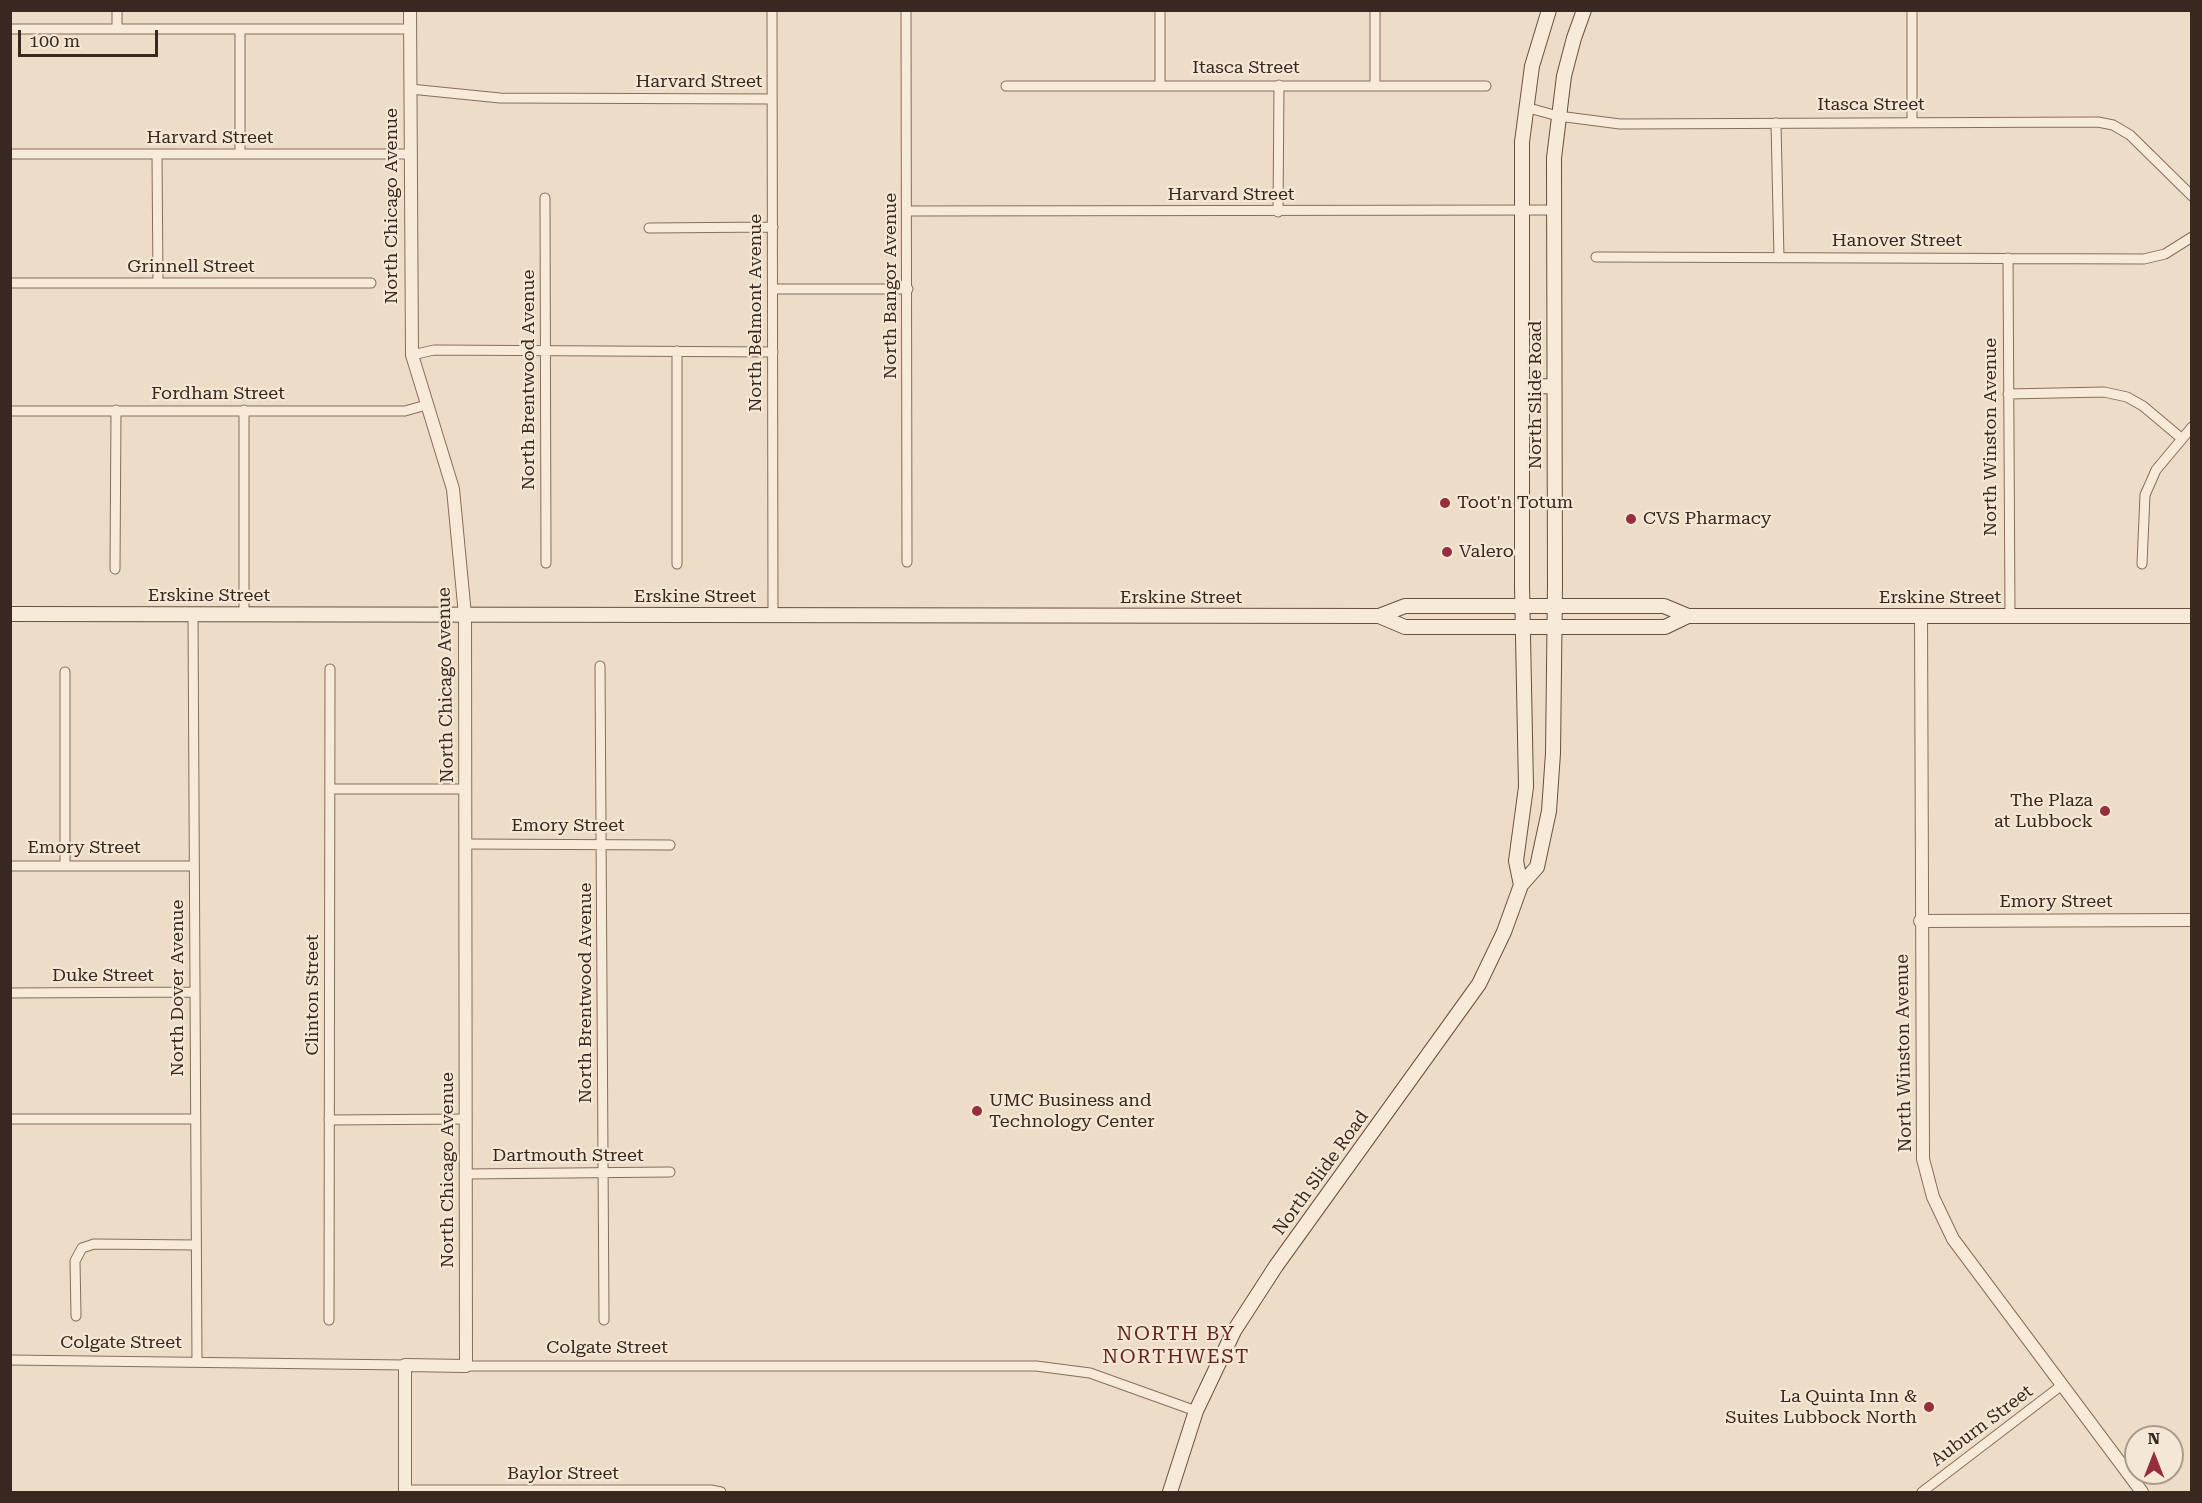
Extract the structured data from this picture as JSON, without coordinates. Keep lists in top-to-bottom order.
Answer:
{
  "streets": {
    "main road": ["North Slide Road", "Erskine Street"],
    "street": [
      "Itasca Street",
      "Harvard Street",
      "North Chicago Avenue",
      "Hanover Street",
      "Grinnell Street",
      "North Bangor Avenue",
      "North Belmont Avenue",
      "North Brentwood Avenue",
      "Fordham Street",
      "North Winston Avenue",
      "Emory Street",
      "Duke Street",
      "North Dover Avenue",
      "Clinton Street",
      "Dartmouth Street",
      "Colgate Street",
      "Auburn Street",
      "Baylor Street"
    ]
  },
  "crossings": [
    ["Itasca Street", "North Slide Road"],
    ["Harvard Street", "North Chicago Avenue"],
    ["Harvard Street", "North Bangor Avenue"],
    ["Harvard Street", "North Belmont Avenue"],
    ["Harvard Street", "North Slide Road"],
    ["North Chicago Avenue", "Fordham Street"],
    ["North Chicago Avenue", "Erskine Street"],
    ["North Chicago Avenue", "Emory Street"],
    ["North Chicago Avenue", "Dartmouth Street"],
    ["North Chicago Avenue", "Colgate Street"],
    ["Hanover Street", "North Winston Avenue"],
    ["North Belmont Avenue", "Erskine Street"],
    ["North Brentwood Avenue", "Emory Street"],
    ["North Brentwood Avenue", "Dartmouth Street"],
    ["North Slide Road", "Erskine Street"],
    ["North Slide Road", "Colgate Street"],
    ["North Winston Avenue", "Erskine Street"],
    ["North Winston Avenue", "Emory Street"],
    ["North Winston Avenue", "Auburn Street"],
    ["Erskine Street", "North Dover Avenue"],
    ["Emory Street", "North Dover Avenue"],
    ["Duke Street", "North Dover Avenue"],
    ["North Dover Avenue", "Colgate Street"]
  ],
  "districts": ["NORTH BY NORTHWEST"],
  "places": [
    "Toot'n Totum",
    "CVS Pharmacy",
    "Valero",
    "The Plaza at Lubbock",
    "UMC Business and Technology Center",
    "La Quinta Inn & Suites Lubbock North"
  ],
  "scale_bar": "100 m",
  "north": "top"
}
